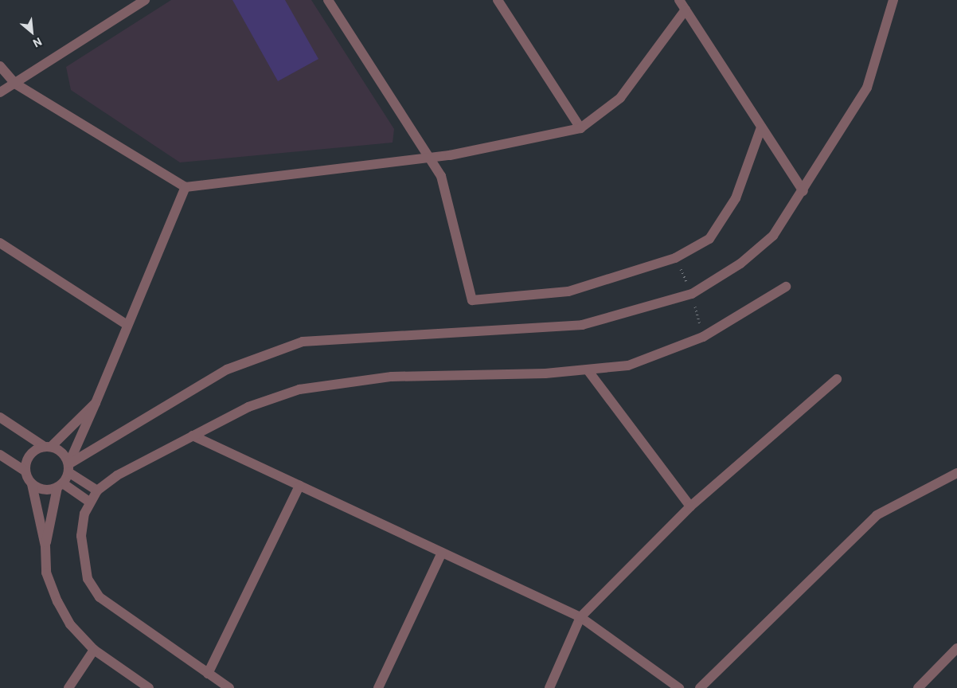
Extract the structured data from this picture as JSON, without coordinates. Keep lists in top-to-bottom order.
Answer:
{
  "north": "bottom right"
}
